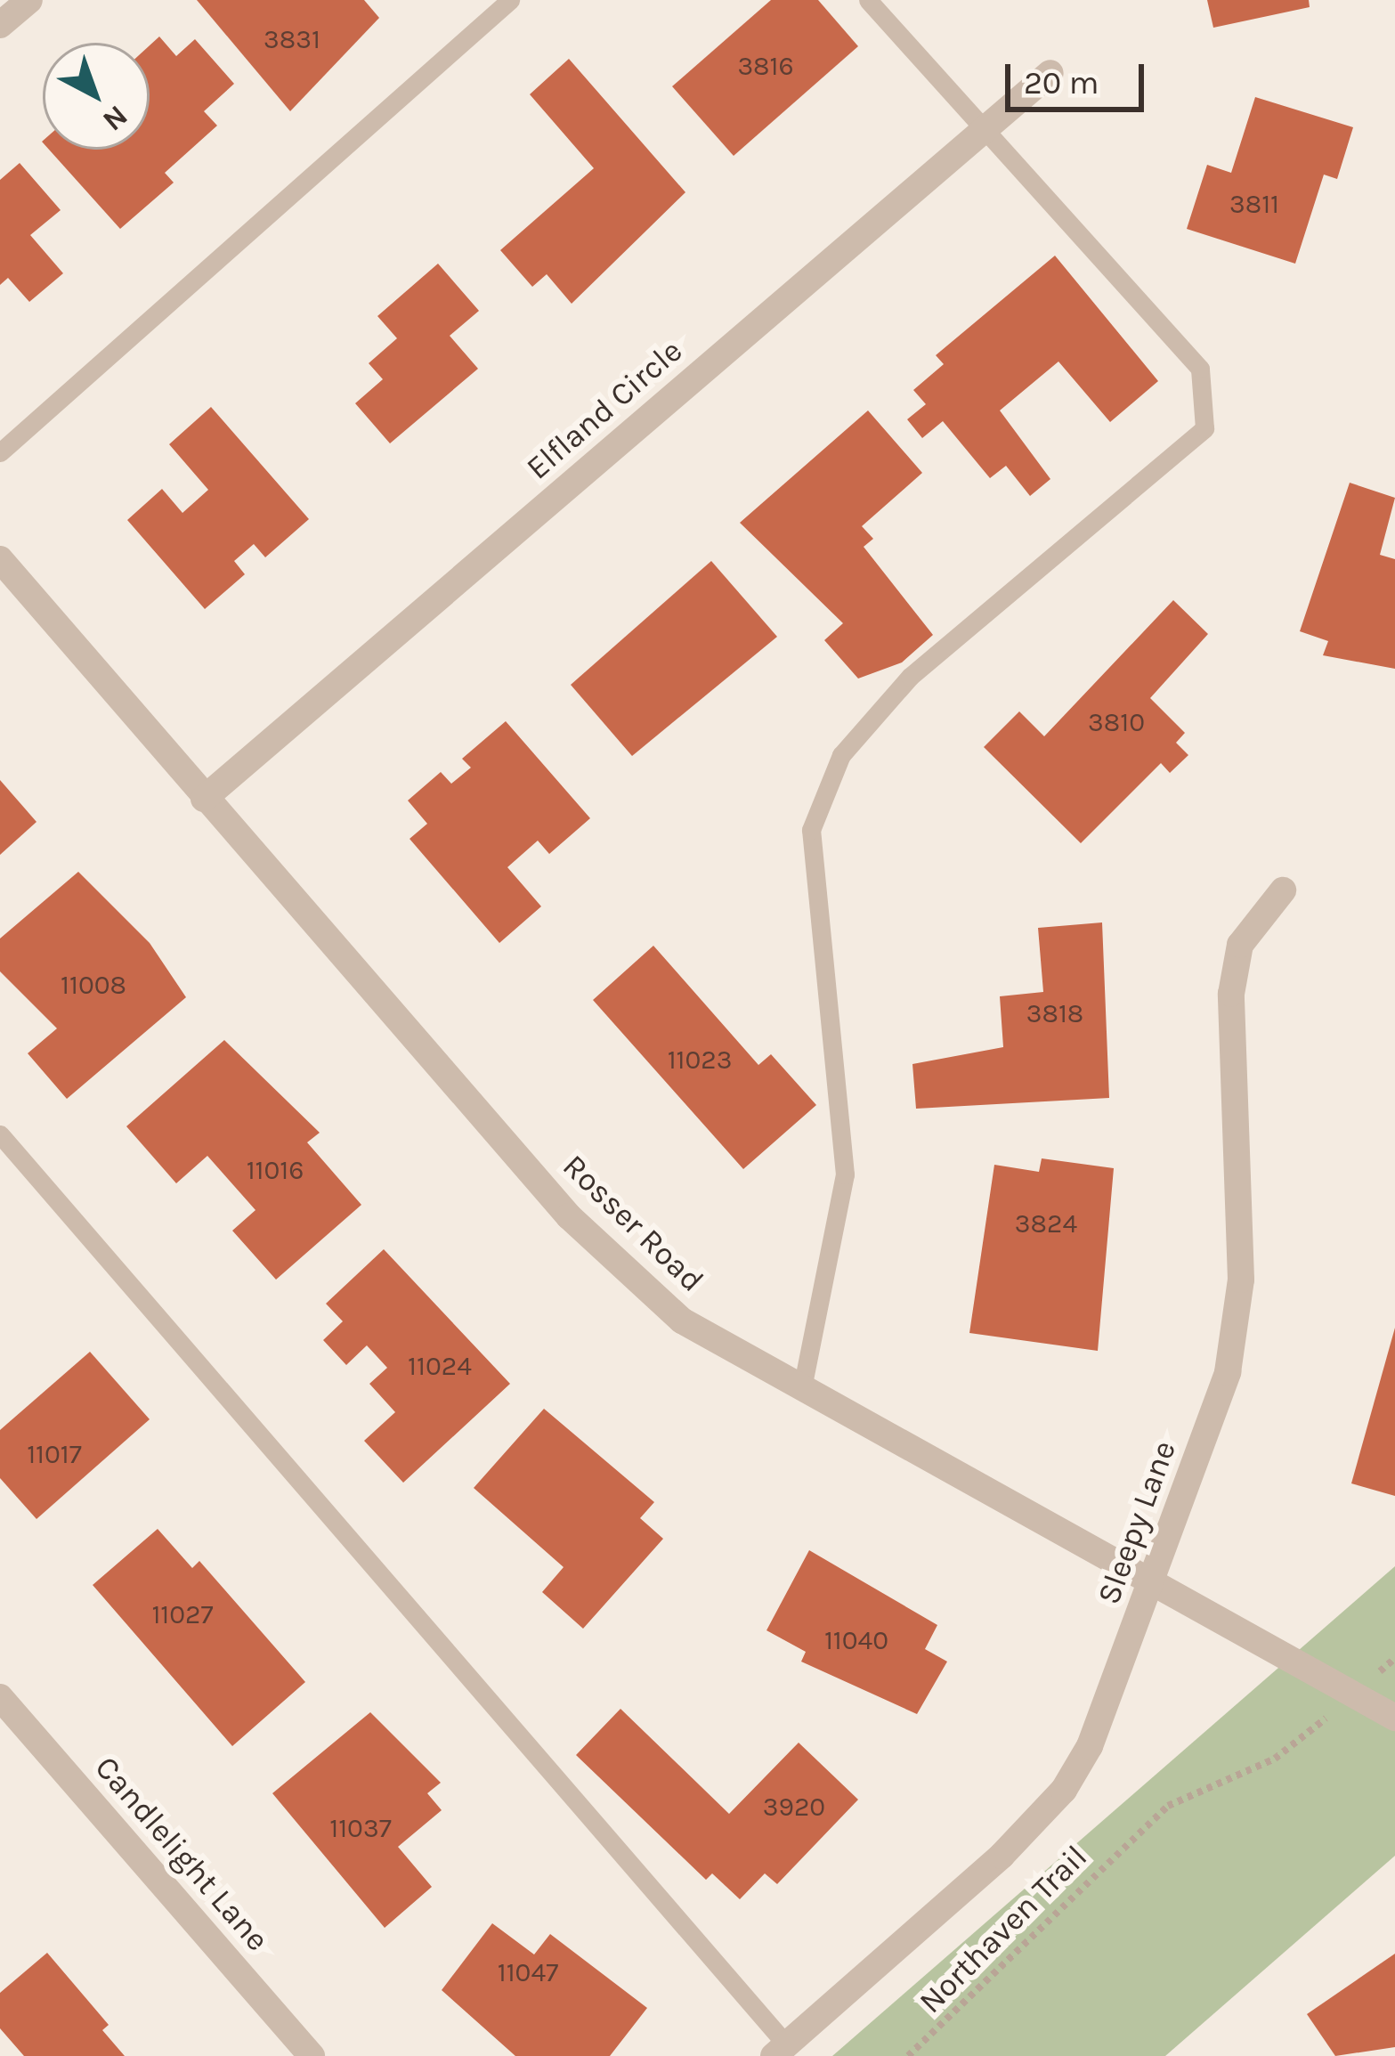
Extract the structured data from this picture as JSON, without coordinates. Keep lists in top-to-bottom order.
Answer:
{
  "streets": {
    "street": [
      "Elfland Circle",
      "Rosser Road",
      "Sleepy Lane",
      "Candlelight Lane"
    ],
    "path": ["Northaven Trail"]
  },
  "crossings": [
    ["Elfland Circle", "Rosser Road"],
    ["Rosser Road", "Sleepy Lane"],
    ["Rosser Road", "Northaven Trail"]
  ],
  "house_numbers": [
    "3831",
    "3816",
    "3811",
    "3810",
    "11008",
    "3818",
    "11023",
    "11016",
    "3824",
    "11024",
    "11017",
    "11027",
    "11040",
    "3920",
    "11037",
    "11047"
  ],
  "scale_bar": "20 m",
  "north": "bottom right"
}
